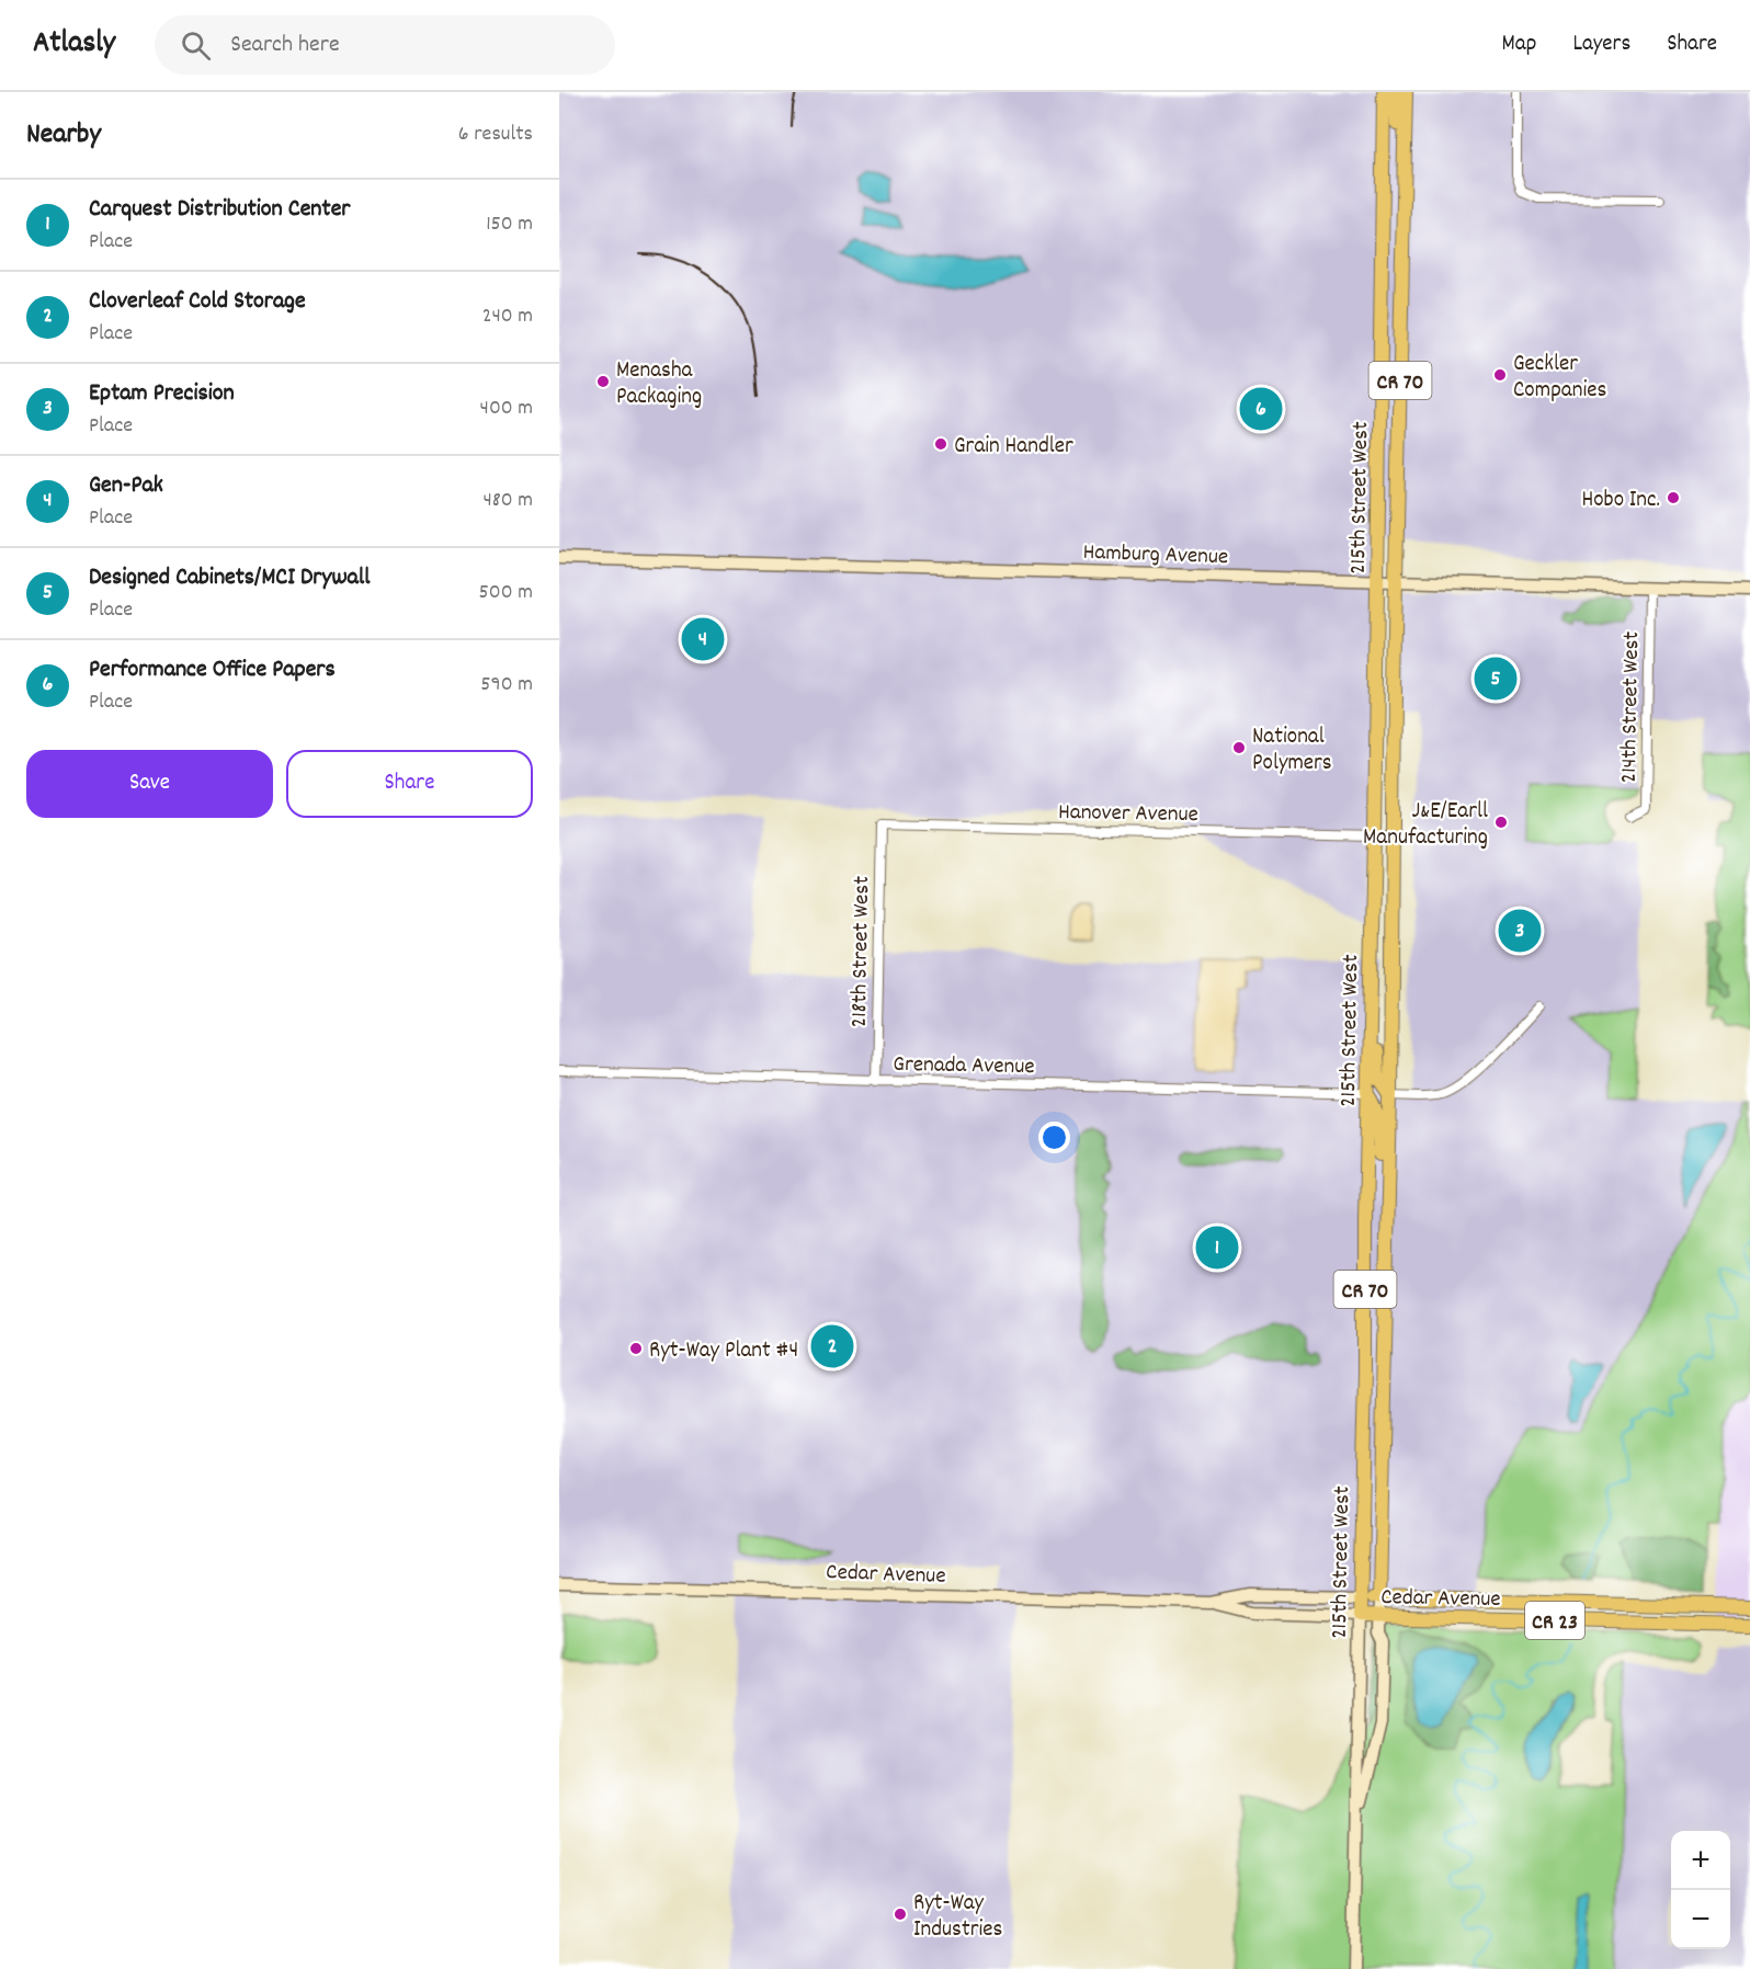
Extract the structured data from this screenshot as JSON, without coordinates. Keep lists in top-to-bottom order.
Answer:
{
  "streets": {
    "main road": [
      "CR 70",
      "215th Street West",
      "Cedar Avenue",
      "CR 23"
    ],
    "street": [
      "Hamburg Avenue",
      "214th Street West",
      "Hanover Avenue",
      "218th Street West",
      "Grenada Avenue"
    ]
  },
  "crossings": [
    ["215th Street West", "Hamburg Avenue"],
    ["215th Street West", "Hanover Avenue"],
    ["215th Street West", "Grenada Avenue"],
    ["215th Street West", "Cedar Avenue"],
    ["Hamburg Avenue", "214th Street West"],
    ["Hanover Avenue", "218th Street West"],
    ["218th Street West", "Grenada Avenue"]
  ],
  "places": [
    "Geckler Companies",
    "Menasha Packaging",
    "Grain Handler",
    "Hobo Inc.",
    "National Polymers",
    "J&E/Earll Manufacturing",
    "Ryt-Way Plant #4",
    "Ryt-Way Industries"
  ],
  "page": {
    "header": "Atlasly",
    "search": "Search here",
    "nav": ["Map", "Layers", "Share"],
    "heading": ["Nearby", "6 results"],
    "list": [
      {
        "mark": "1",
        "name": "Carquest Distribution Center",
        "note": "Place",
        "value": "150 m"
      },
      {
        "mark": "2",
        "name": "Cloverleaf Cold Storage",
        "note": "Place",
        "value": "240 m"
      },
      {
        "mark": "3",
        "name": "Eptam Precision",
        "note": "Place",
        "value": "400 m"
      },
      {
        "mark": "4",
        "name": "Gen-Pak",
        "note": "Place",
        "value": "480 m"
      },
      {
        "mark": "5",
        "name": "Designed Cabinets/MCI Drywall",
        "note": "Place",
        "value": "500 m"
      },
      {
        "mark": "6",
        "name": "Performance Office Papers",
        "note": "Place",
        "value": "590 m"
      }
    ],
    "pins": [
      "6",
      "4",
      "5",
      "3",
      "1",
      "2"
    ],
    "buttons": ["Save", "Share"],
    "map_buttons": ["+", "−"]
  }
}
